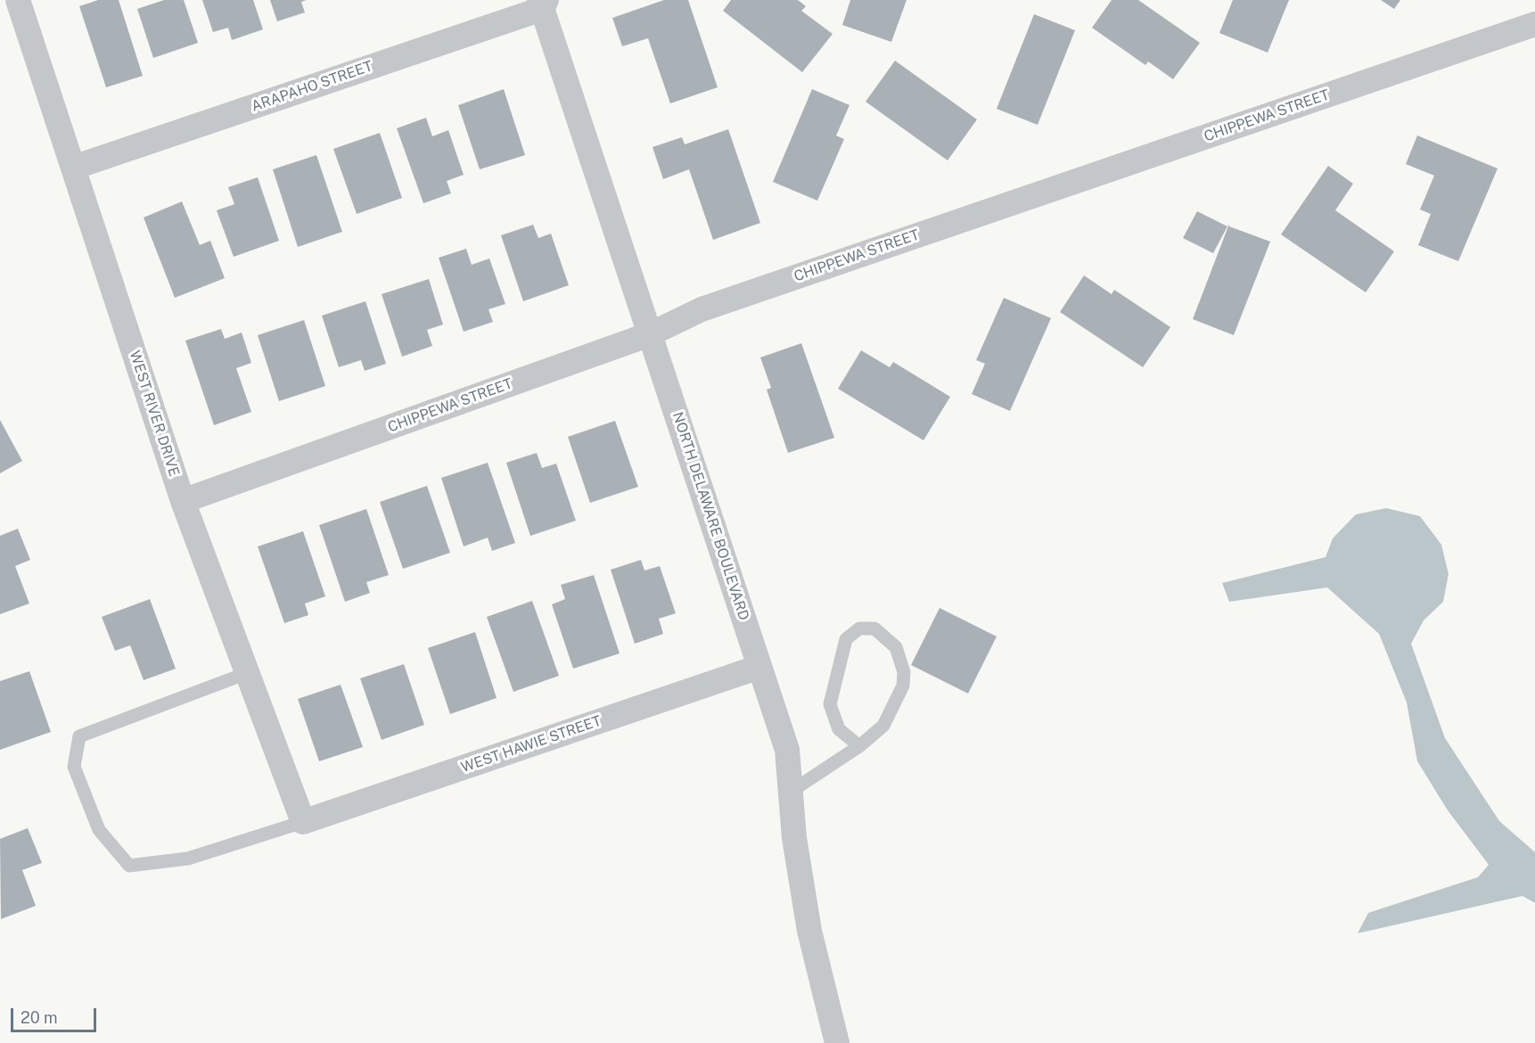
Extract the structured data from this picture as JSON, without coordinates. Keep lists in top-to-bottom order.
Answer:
{
  "streets": {
    "street": [
      "ARAPAHO STREET",
      "CHIPPEWA STREET",
      "WEST RIVER DRIVE",
      "NORTH DELAWARE BOULEVARD",
      "WEST HAWIE STREET"
    ]
  },
  "crossings": [
    ["ARAPAHO STREET", "WEST RIVER DRIVE"],
    ["ARAPAHO STREET", "NORTH DELAWARE BOULEVARD"],
    ["CHIPPEWA STREET", "WEST RIVER DRIVE"],
    ["CHIPPEWA STREET", "NORTH DELAWARE BOULEVARD"],
    ["WEST RIVER DRIVE", "WEST HAWIE STREET"],
    ["NORTH DELAWARE BOULEVARD", "WEST HAWIE STREET"]
  ],
  "scale_bar": "20 m"
}
